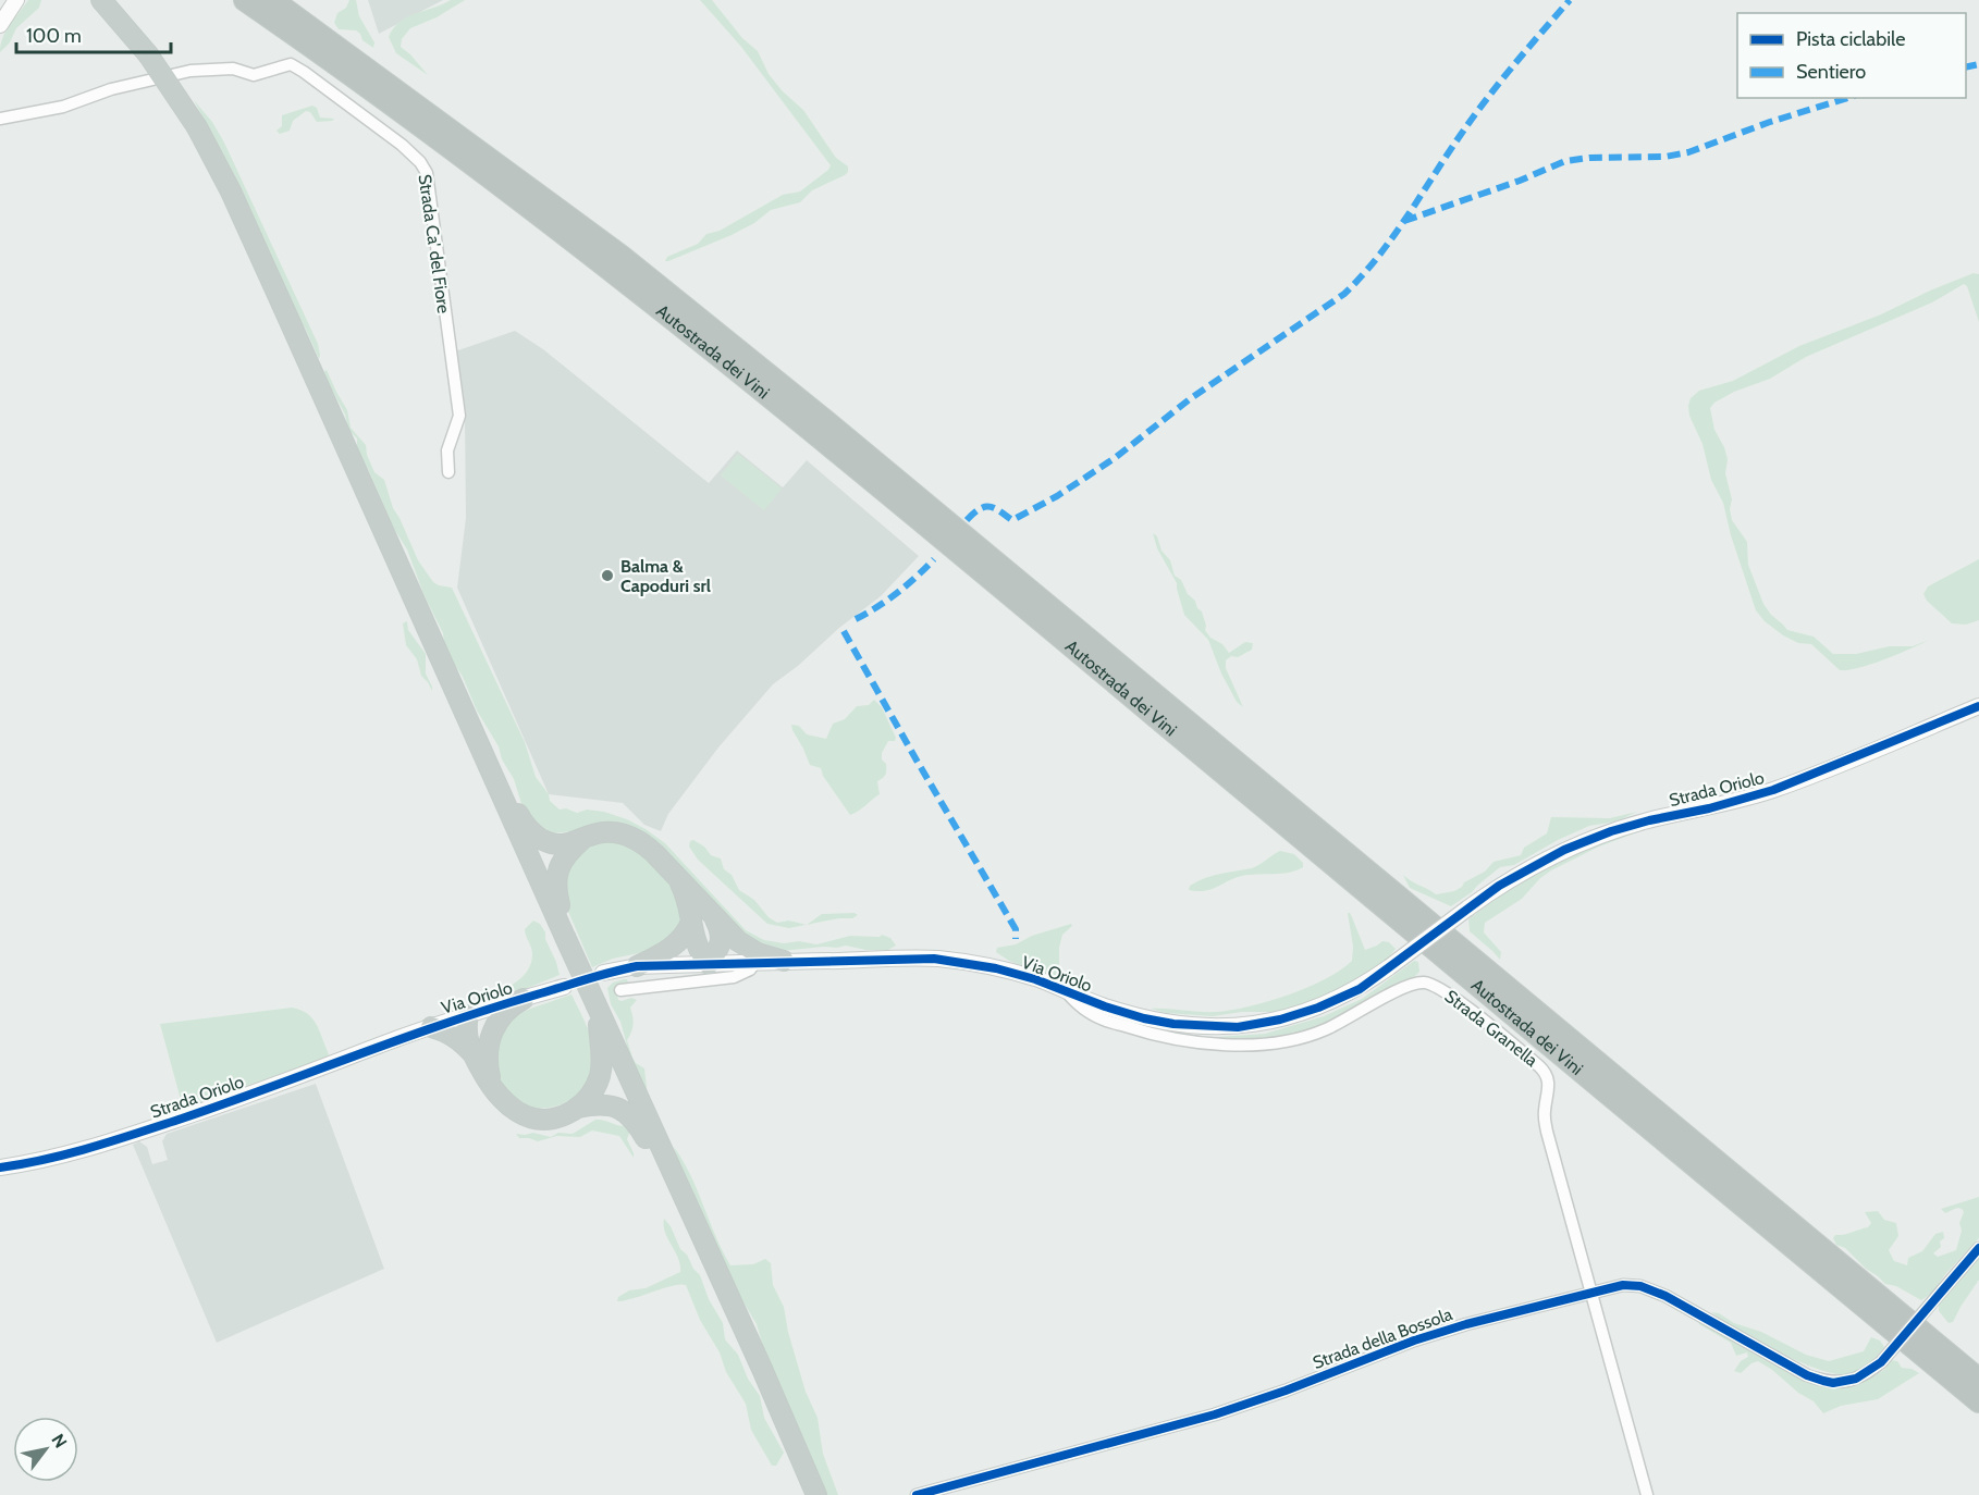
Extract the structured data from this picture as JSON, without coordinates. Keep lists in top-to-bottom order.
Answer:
{
  "streets": {
    "highway": ["Autostrada dei Vini"],
    "street": [
      "Strada Ca' del Fiore",
      "Strada Oriolo",
      "Via Oriolo",
      "Strada Granella",
      "Strada della Bossola"
    ]
  },
  "crossings": [
    ["Strada Oriolo", "Via Oriolo"],
    ["Via Oriolo", "Strada Granella"],
    ["Strada Granella", "Strada della Bossola"]
  ],
  "places": ["Balma & Capoduri srl"],
  "legend": ["Pista ciclabile", "Sentiero"],
  "scale_bar": "100 m",
  "north": "top right"
}
